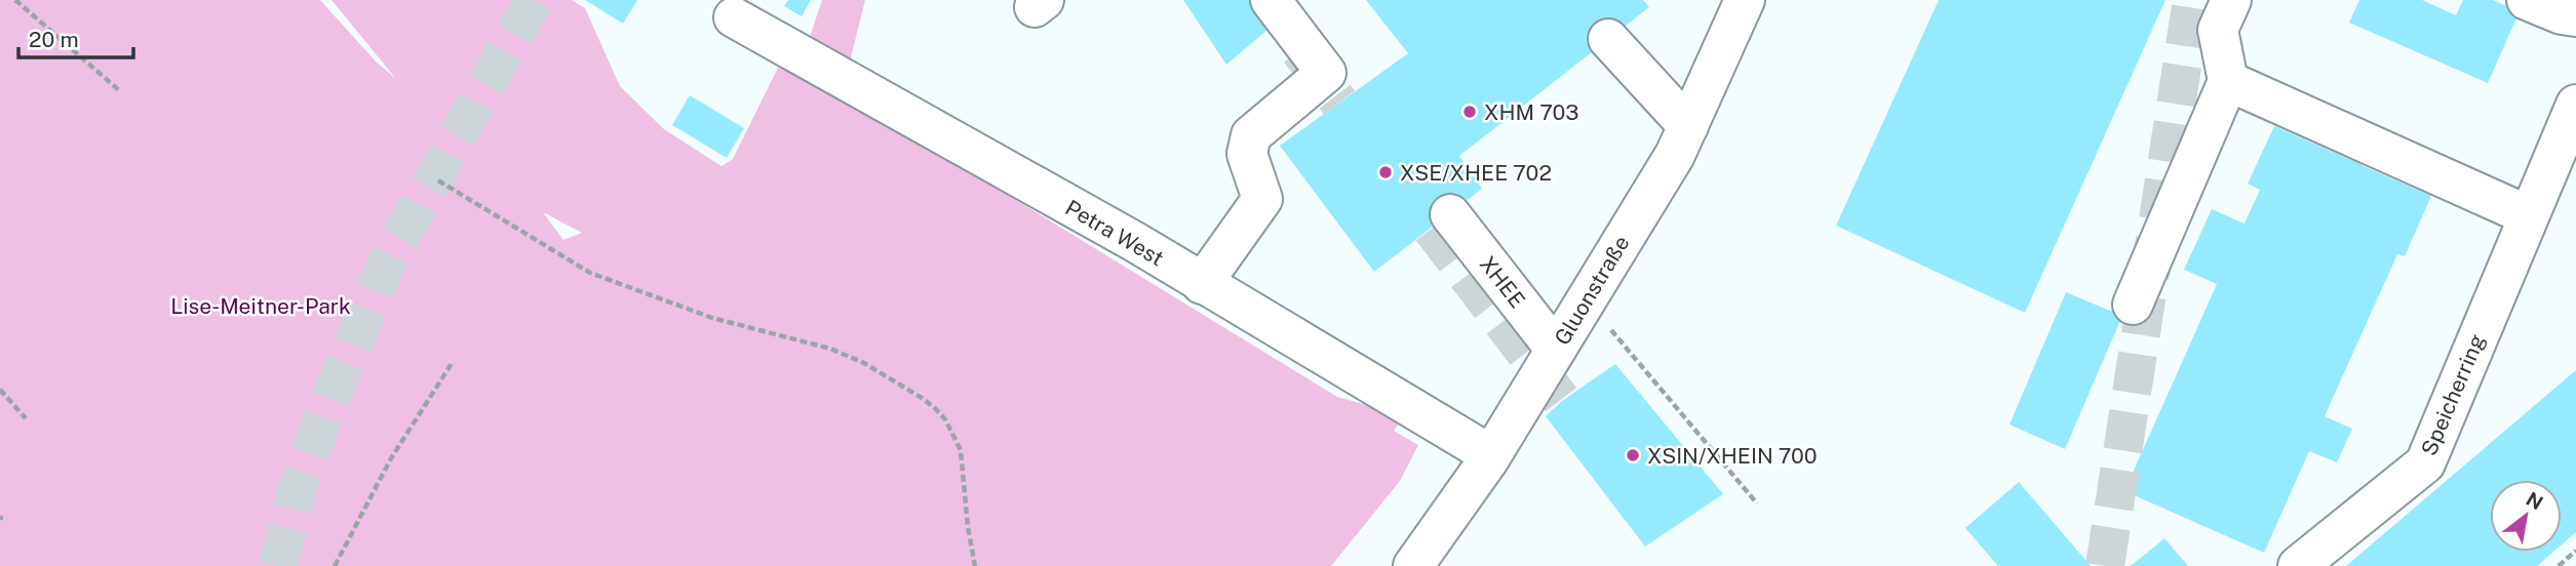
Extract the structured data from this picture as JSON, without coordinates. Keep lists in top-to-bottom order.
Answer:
{
  "streets": {
    "lane": [
      "Petra West",
      "XHEE",
      "Gluonstraße",
      "Speicherring"
    ]
  },
  "crossings": [
    ["Petra West", "Gluonstraße"],
    ["XHEE", "Gluonstraße"]
  ],
  "parks": ["Lise-Meitner-Park"],
  "places": ["XHM 703", "XSE/XHEE 702", "XSIN/XHEIN 700"],
  "scale_bar": "20 m",
  "north": "top right"
}
